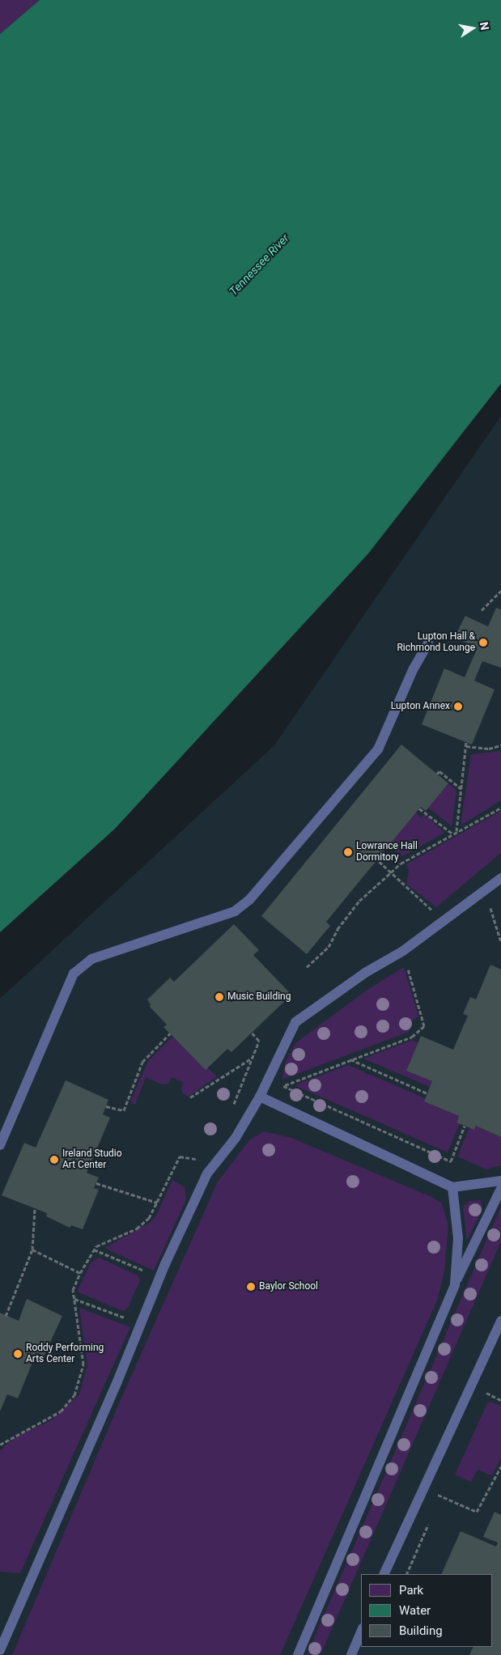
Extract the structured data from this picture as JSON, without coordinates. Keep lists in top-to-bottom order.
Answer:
{
  "water": ["Tennessee River"],
  "places": [
    "Lupton Hall & Richmond Lounge",
    "Lupton Annex",
    "Lowrance Hall Dormitory",
    "Music Building",
    "Ireland Studio Art Center",
    "Baylor School",
    "Roddy Performing Arts Center"
  ],
  "legend": ["Park", "Water", "Building"],
  "north": "right"
}
